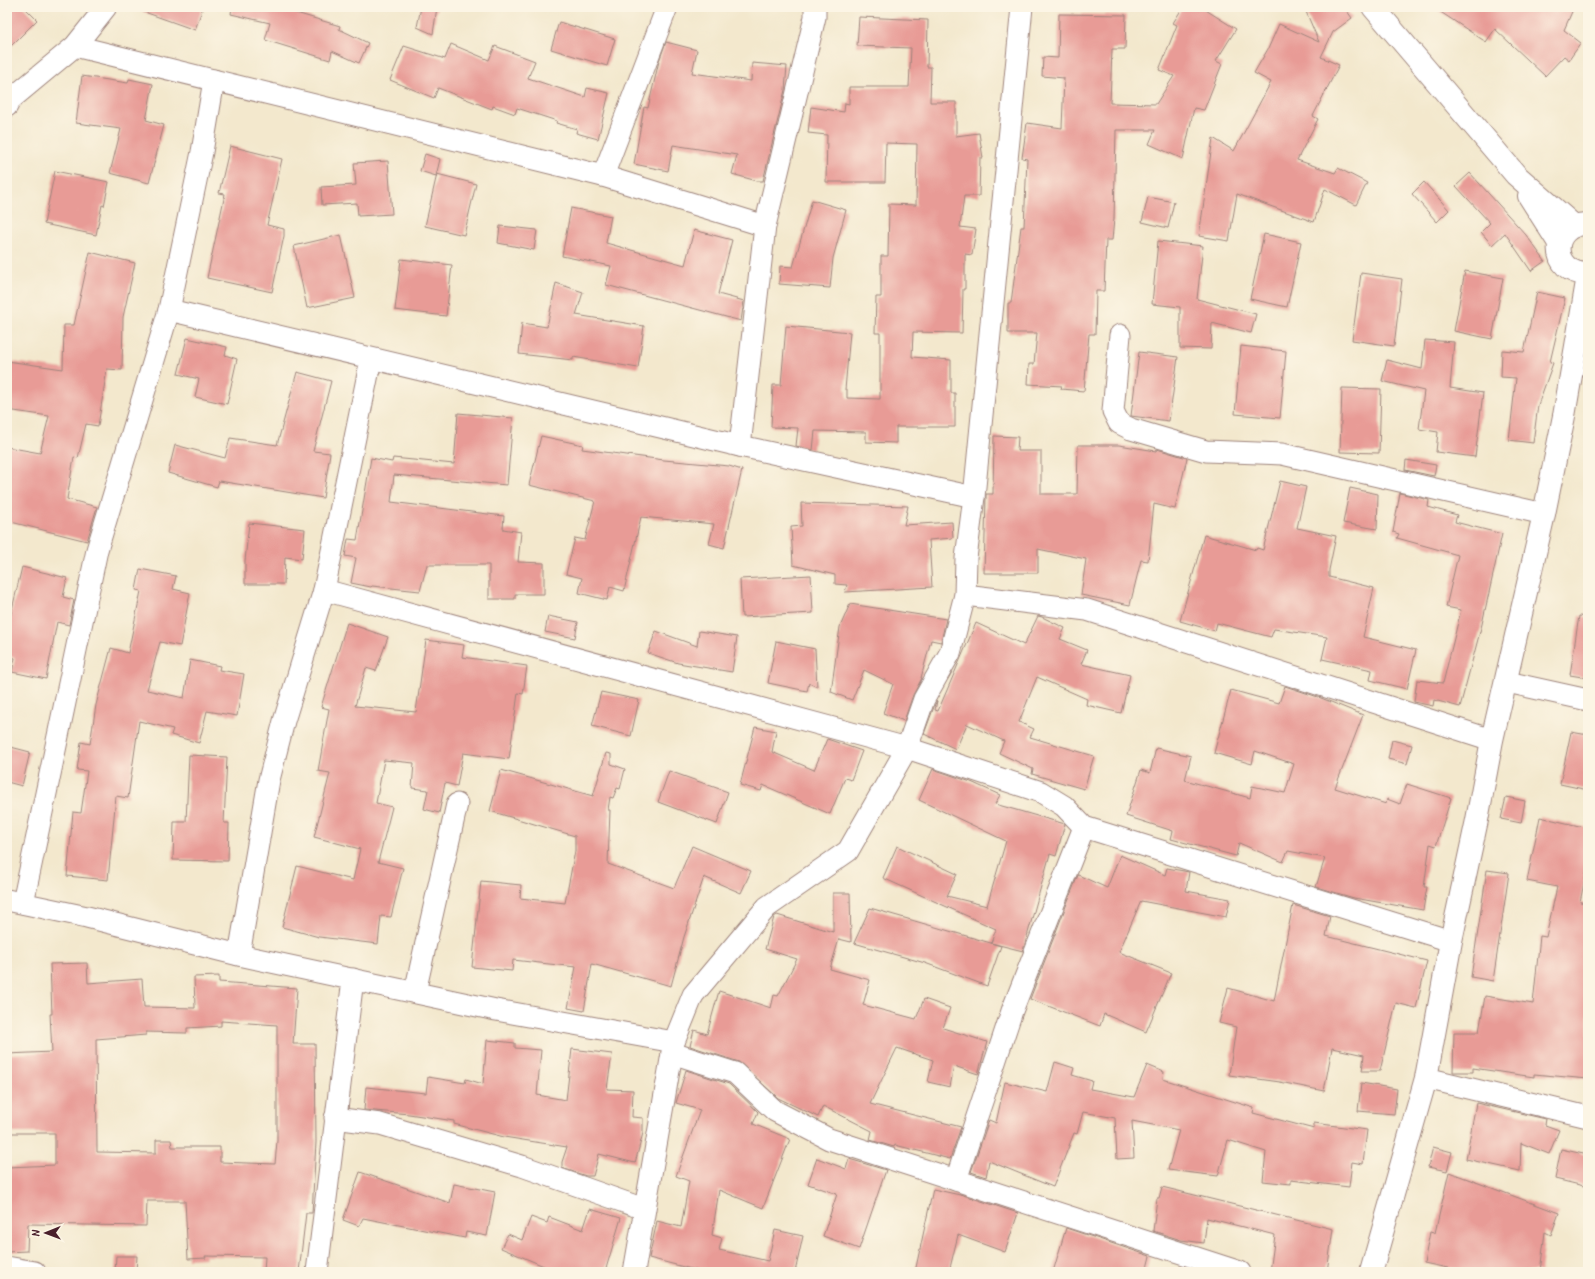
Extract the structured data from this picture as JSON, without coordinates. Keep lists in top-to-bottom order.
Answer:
{
  "north": "left"
}
